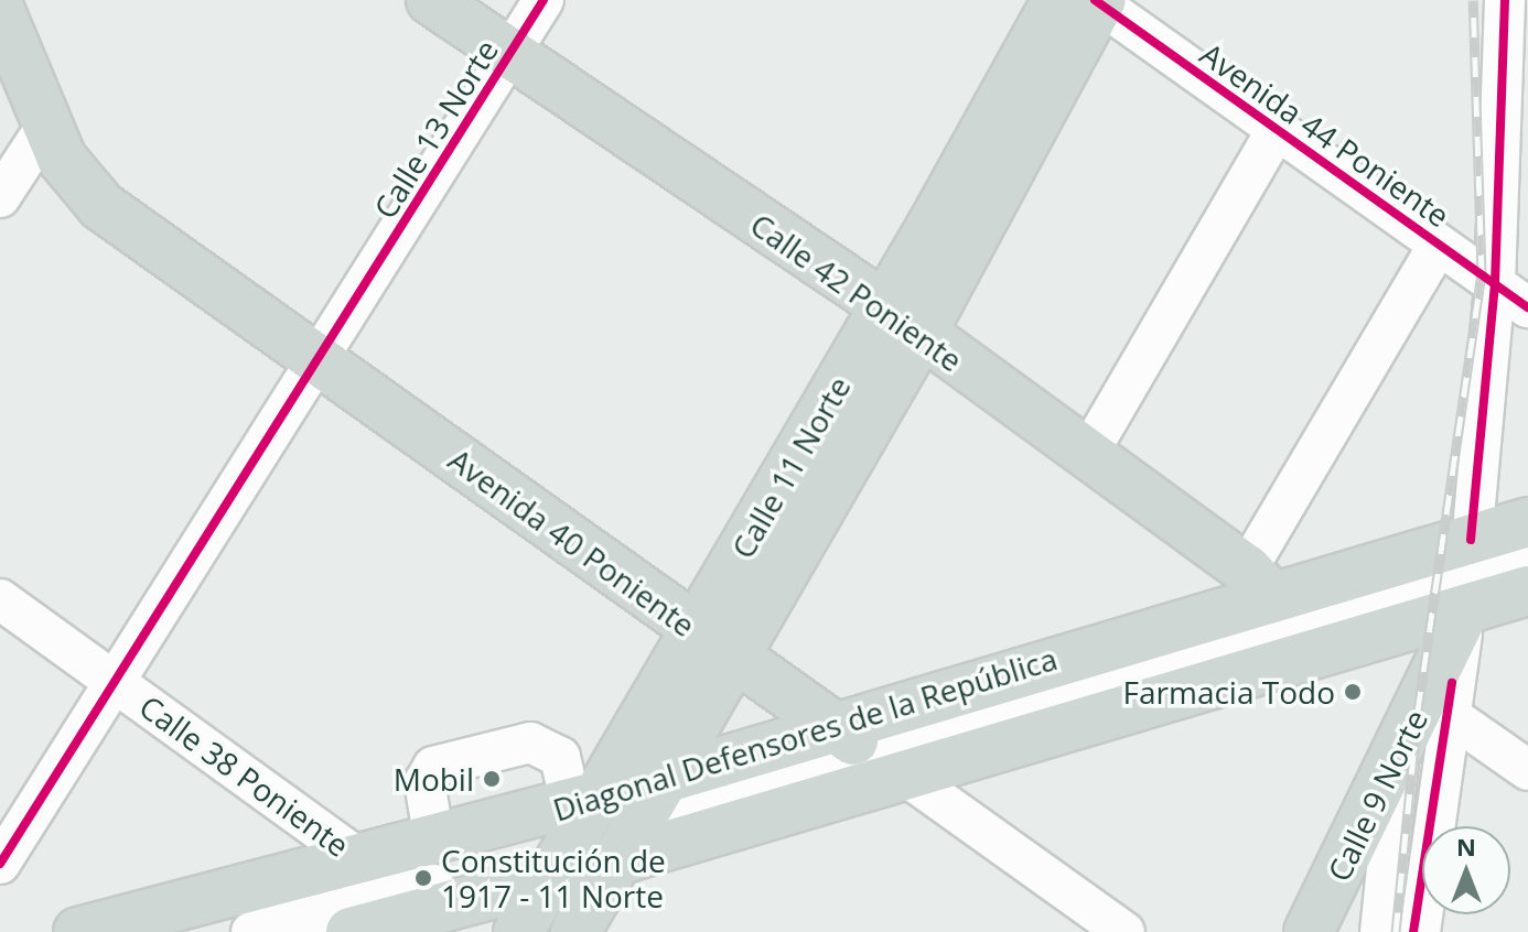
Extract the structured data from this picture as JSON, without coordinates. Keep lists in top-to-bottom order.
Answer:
{
  "streets": {
    "main road": [
      "Calle 42 Poniente",
      "Calle 11 Norte",
      "Avenida 40 Poniente",
      "Diagonal Defensores de la República",
      "Calle 9 Norte"
    ],
    "street": ["Calle 13 Norte", "Avenida 44 Poniente", "Calle 38 Poniente"]
  },
  "crossings": [
    ["Calle 13 Norte", "Calle 42 Poniente"],
    ["Calle 13 Norte", "Avenida 40 Poniente"],
    ["Calle 13 Norte", "Calle 38 Poniente"],
    ["Avenida 44 Poniente", "Calle 11 Norte"],
    ["Calle 42 Poniente", "Calle 11 Norte"],
    ["Calle 42 Poniente", "Diagonal Defensores de la República"],
    ["Calle 11 Norte", "Avenida 40 Poniente"],
    ["Calle 11 Norte", "Diagonal Defensores de la República"],
    ["Avenida 40 Poniente", "Diagonal Defensores de la República"],
    ["Diagonal Defensores de la República", "Calle 38 Poniente"],
    ["Diagonal Defensores de la República", "Calle 9 Norte"]
  ],
  "places": ["Farmacia Todo", "Mobil", "Constitución de 1917 - 11 Norte"],
  "north": "top"
}
